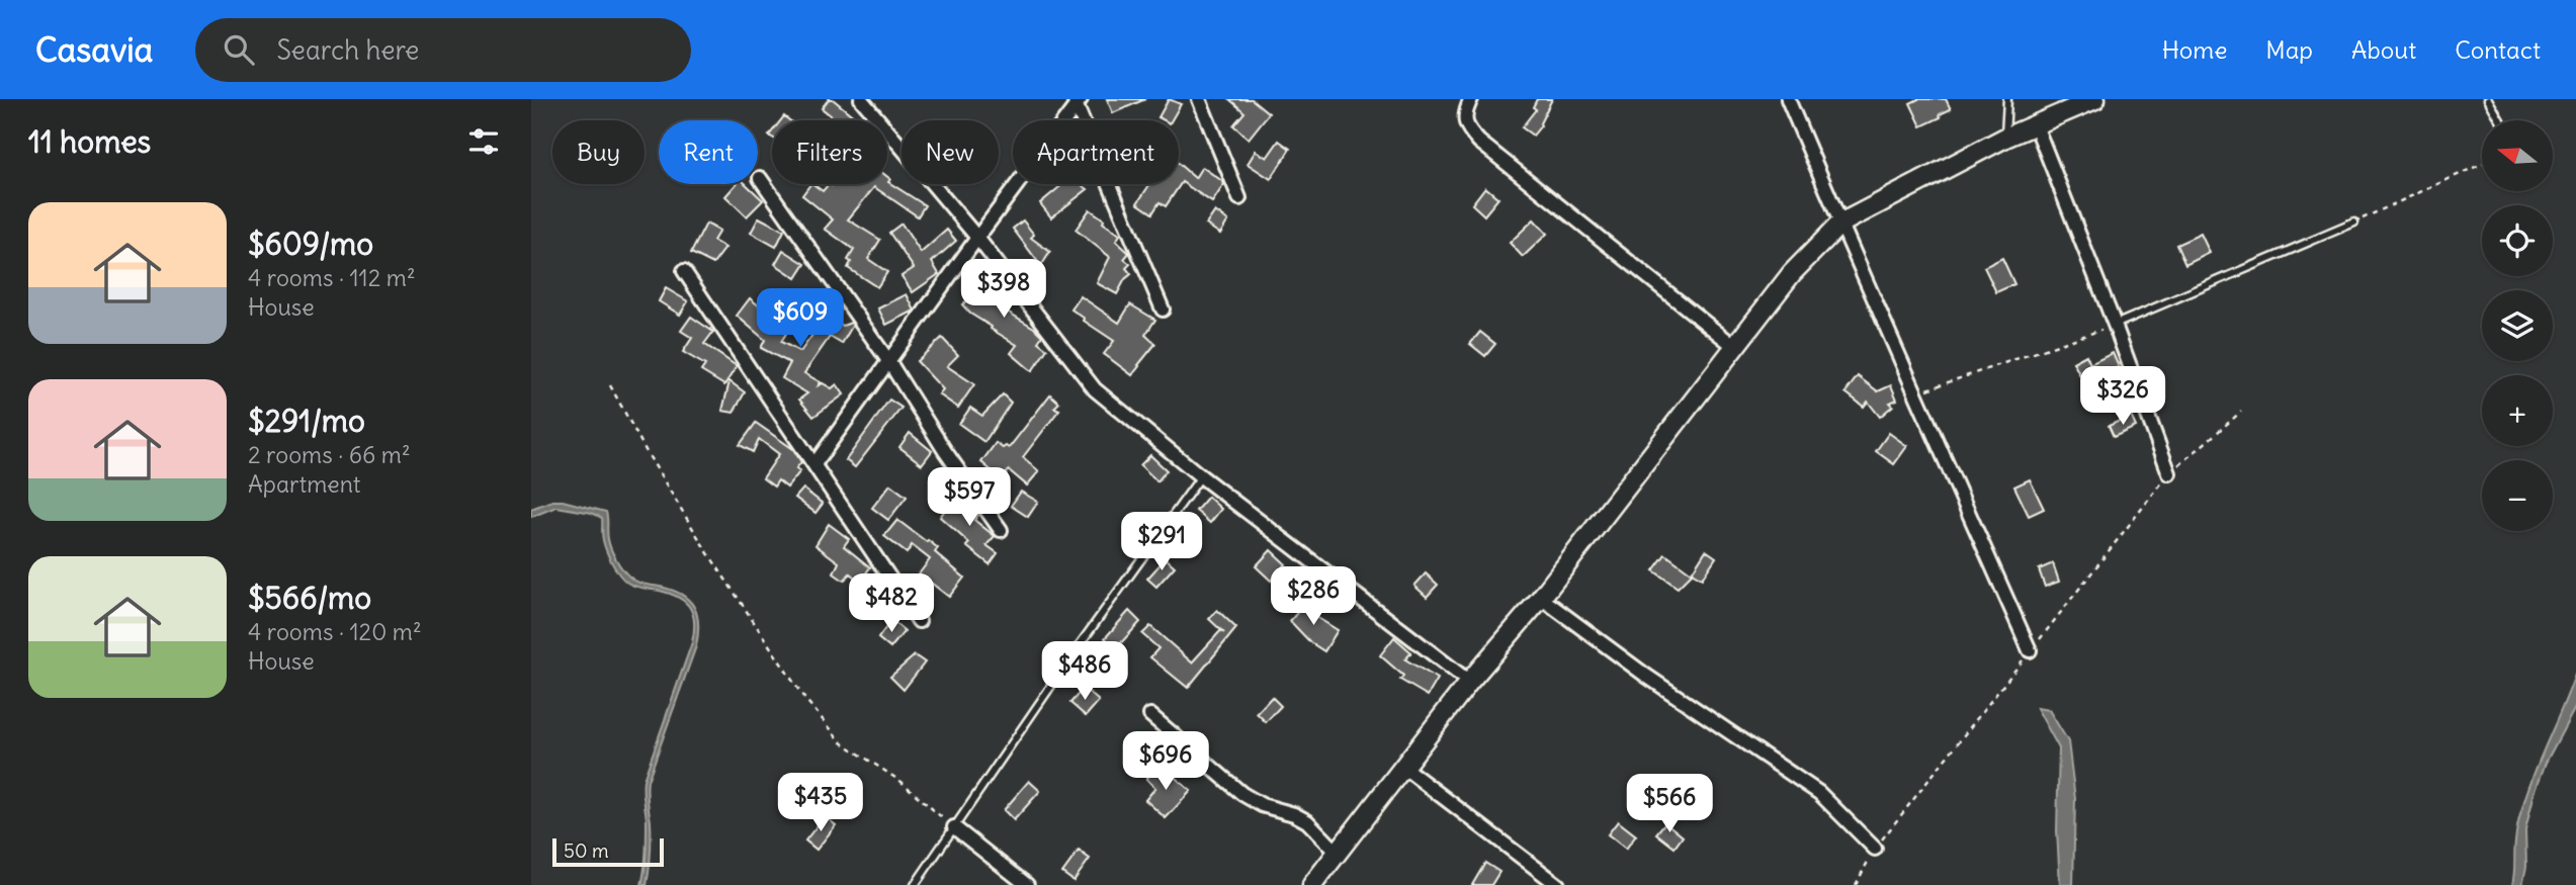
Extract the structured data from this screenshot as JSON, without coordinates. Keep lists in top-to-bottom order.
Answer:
{
  "scale_bar": "50 m",
  "north": "left",
  "page": {
    "header": "Casavia",
    "search": "Search here",
    "nav": [
      "Home",
      "Map",
      "About",
      "Contact"
    ],
    "heading": "11 homes",
    "map_buttons": ["+", "−"],
    "chip": [
      "Buy",
      "Rent",
      "Filters",
      "New",
      "Apartment"
    ],
    "list": [
      {
        "name": "$609/mo",
        "note": "4 rooms · 112 m² · House"
      },
      {
        "name": "$291/mo",
        "note": "2 rooms · 66 m² · Apartment"
      },
      {
        "name": "$566/mo",
        "note": "4 rooms · 120 m² · House"
      }
    ],
    "price": [
      "$398",
      "$609",
      "$326",
      "$597",
      "$291",
      "$286",
      "$482",
      "$486",
      "$696",
      "$435",
      "$566"
    ],
    "scale": "50 m"
  }
}
